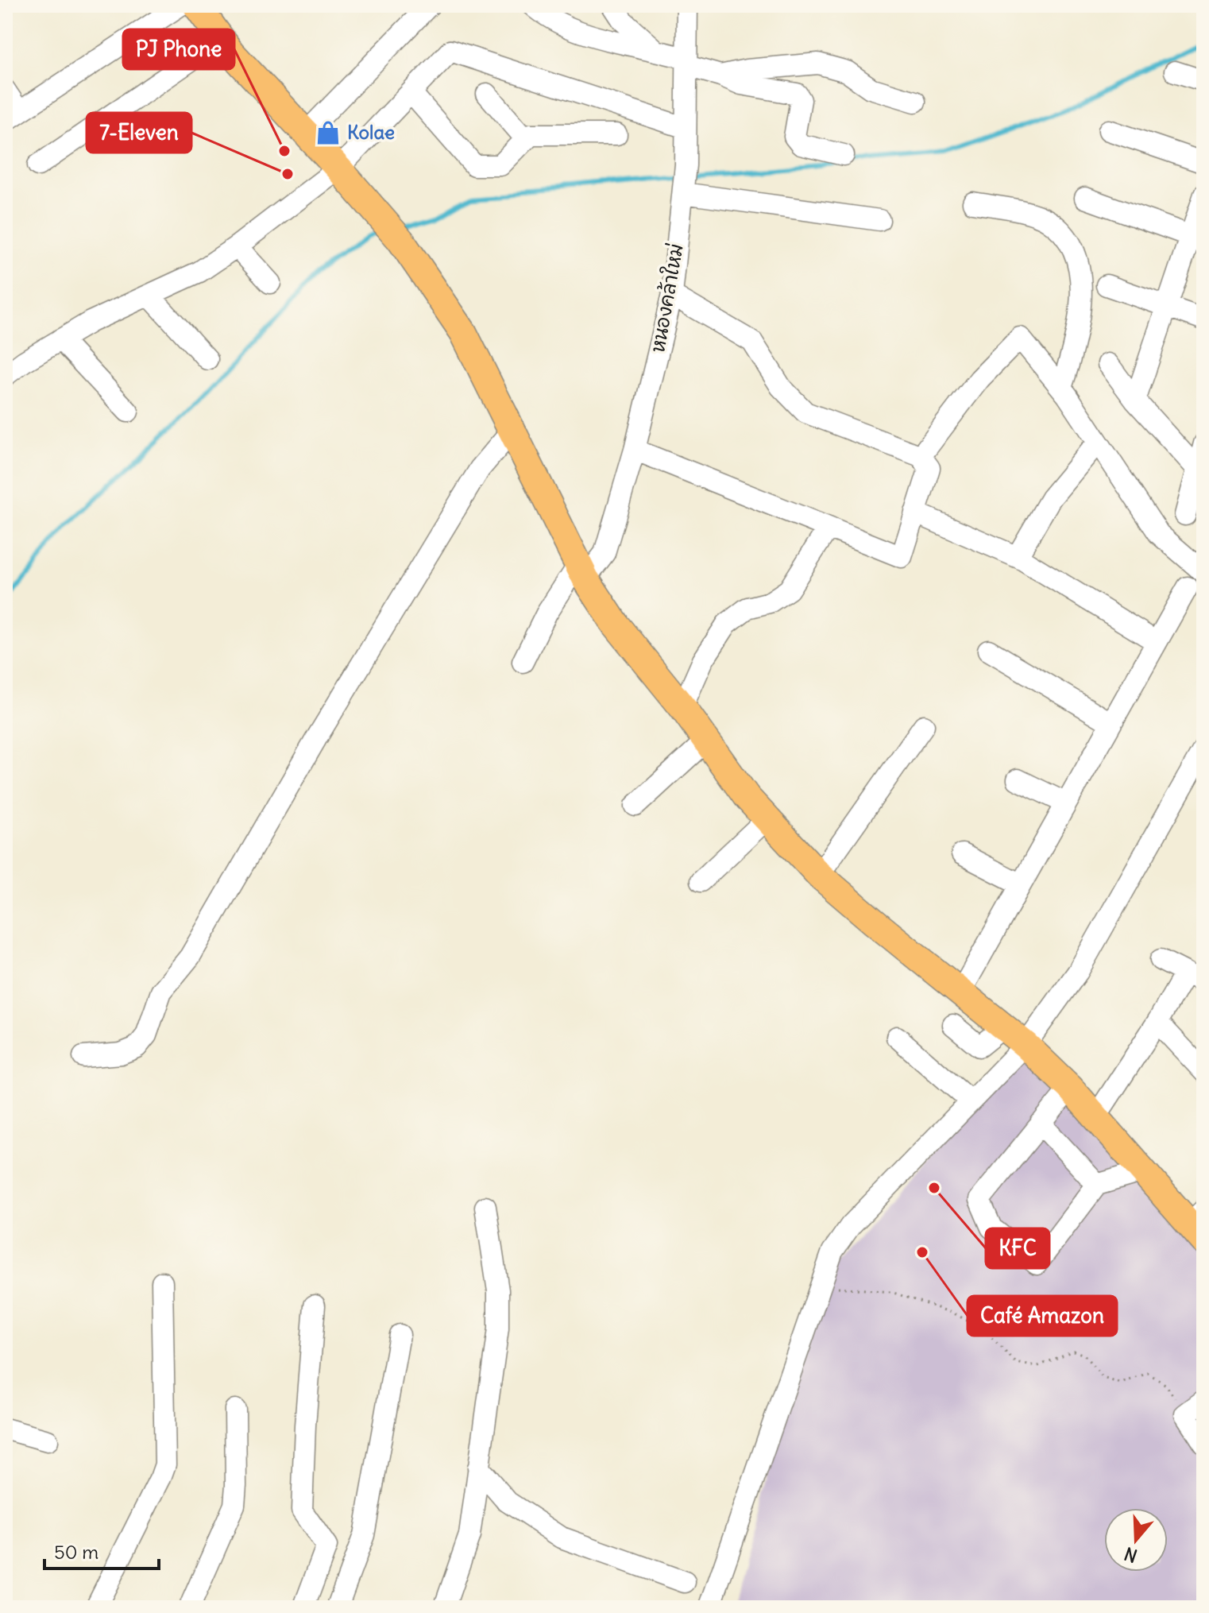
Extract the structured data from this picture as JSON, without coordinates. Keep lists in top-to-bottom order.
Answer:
{
  "streets": {
    "street": ["หนองคล้าใหม่"]
  },
  "places": {
    "shop": ["Kolae"],
    "other": [
      "PJ Phone",
      "7-Eleven",
      "KFC",
      "Café Amazon"
    ]
  },
  "scale_bar": "50 m",
  "north": "bottom"
}
